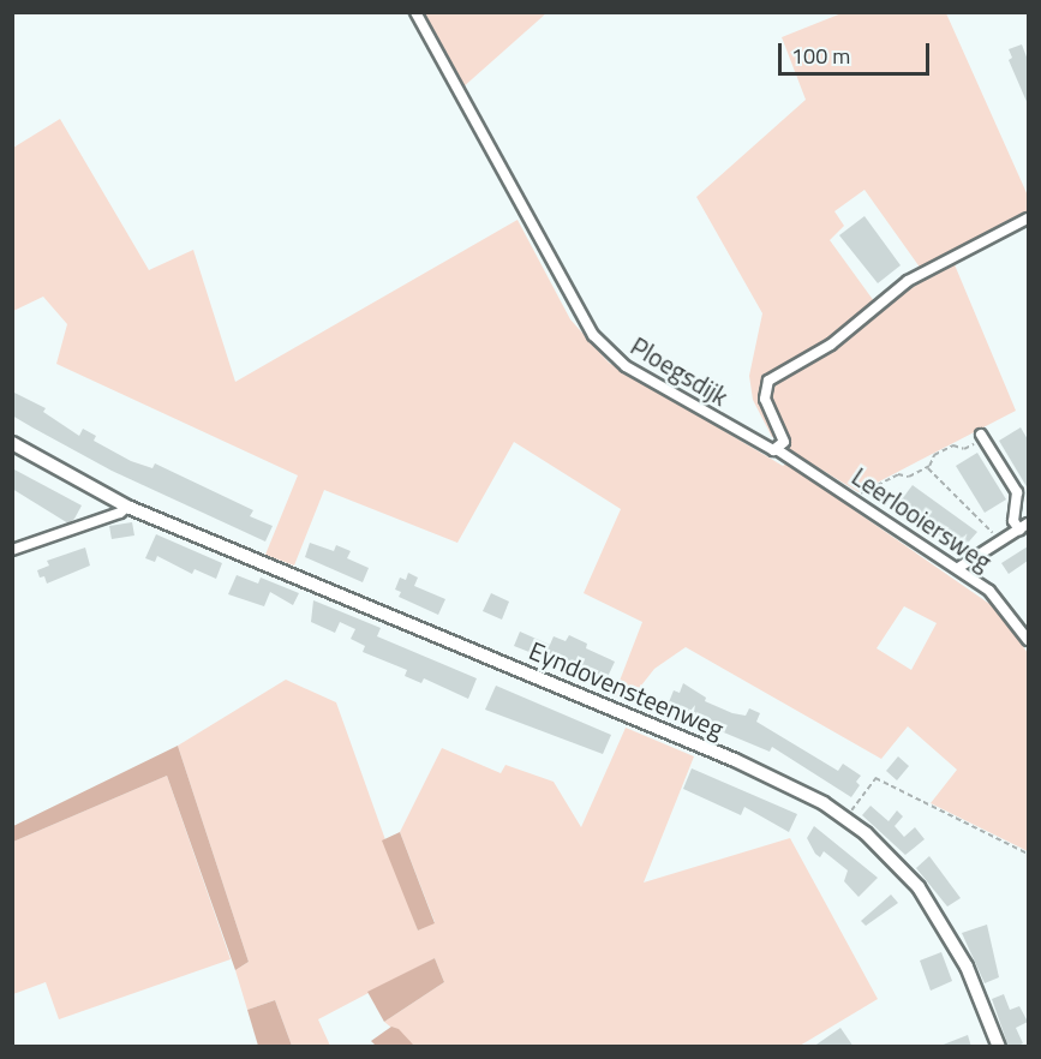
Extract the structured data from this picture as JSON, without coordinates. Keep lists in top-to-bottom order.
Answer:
{
  "streets": {
    "street": ["Ploegsdijk", "Leerlooiersweg", "Eyndovensteenweg"]
  },
  "crossings": [
    ["Ploegsdijk", "Leerlooiersweg"]
  ],
  "scale_bar": "100 m"
}
